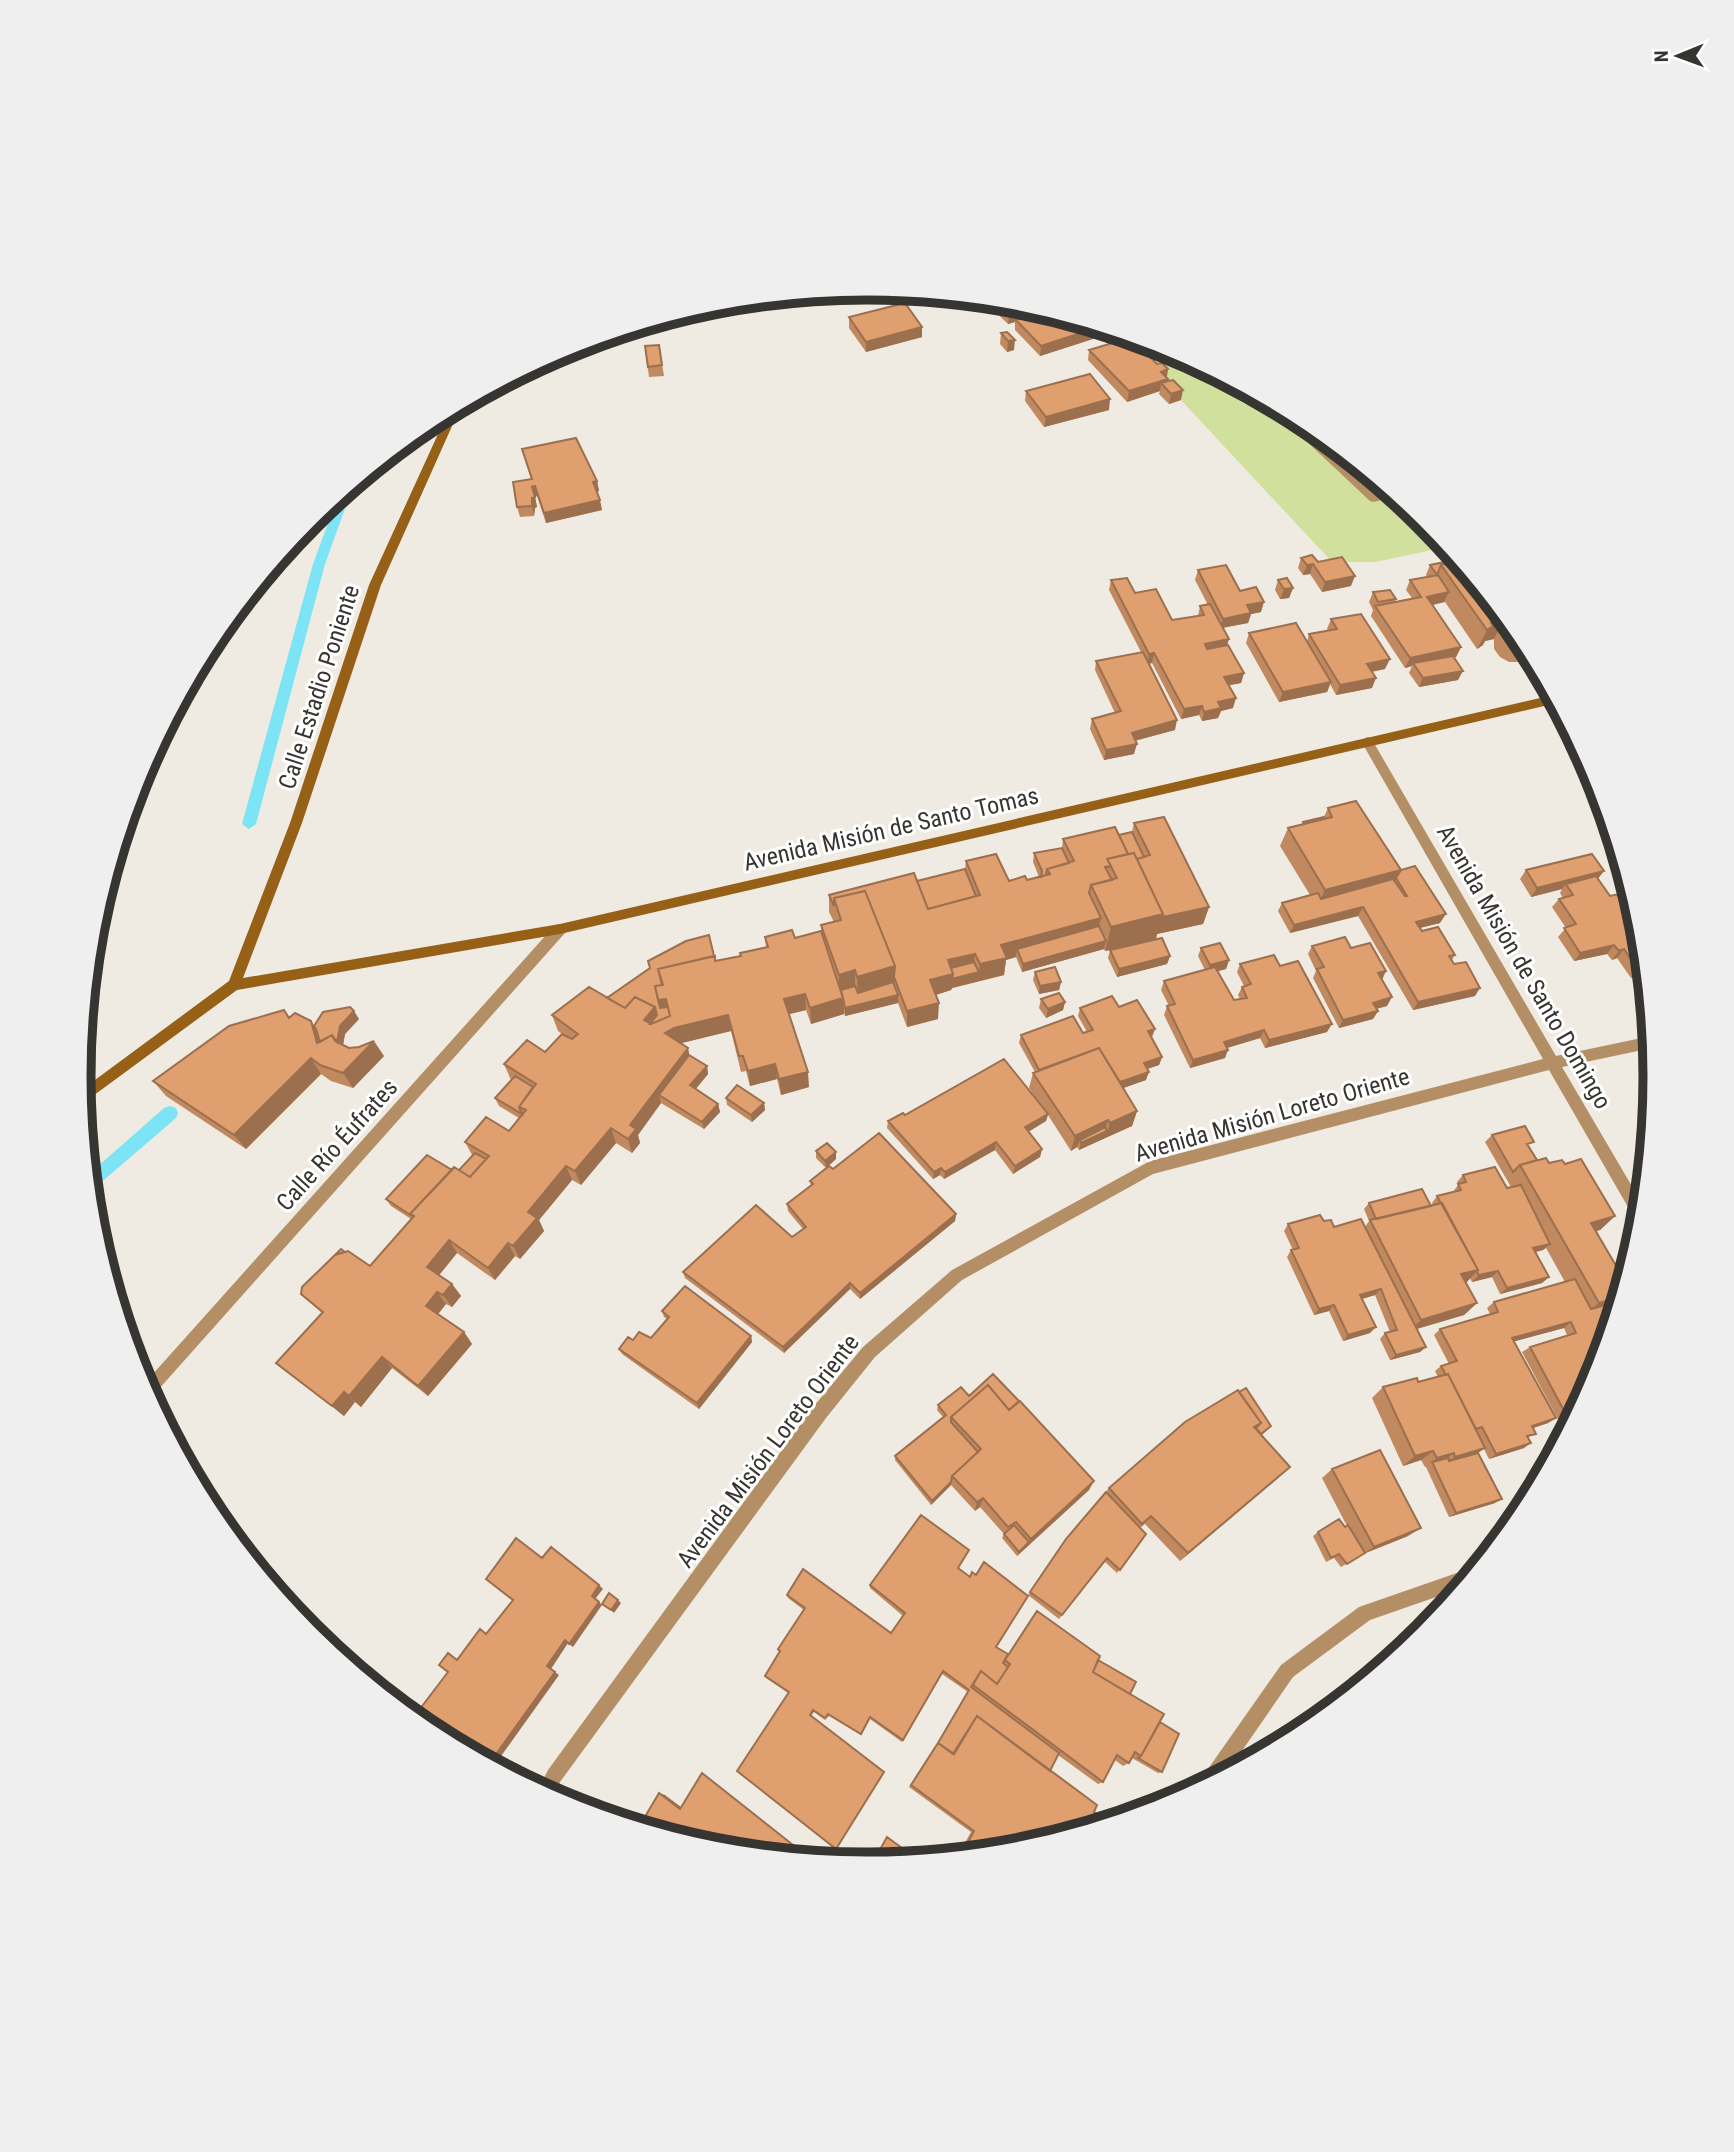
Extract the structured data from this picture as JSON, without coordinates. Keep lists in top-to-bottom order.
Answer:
{
  "streets": {
    "street": [
      "Calle Estadio Poniente",
      "Avenida Misión de Santo Tomas",
      "Avenida Misión de Santo Domingo",
      "Avenida Misión Loreto Oriente",
      "Calle Río Éufrates"
    ]
  },
  "crossings": [
    ["Calle Estadio Poniente", "Avenida Misión de Santo Tomas"],
    ["Avenida Misión de Santo Tomas", "Avenida Misión de Santo Domingo"],
    ["Avenida Misión de Santo Tomas", "Calle Río Éufrates"],
    ["Avenida Misión de Santo Domingo", "Avenida Misión Loreto Oriente"]
  ],
  "north": "left"
}
